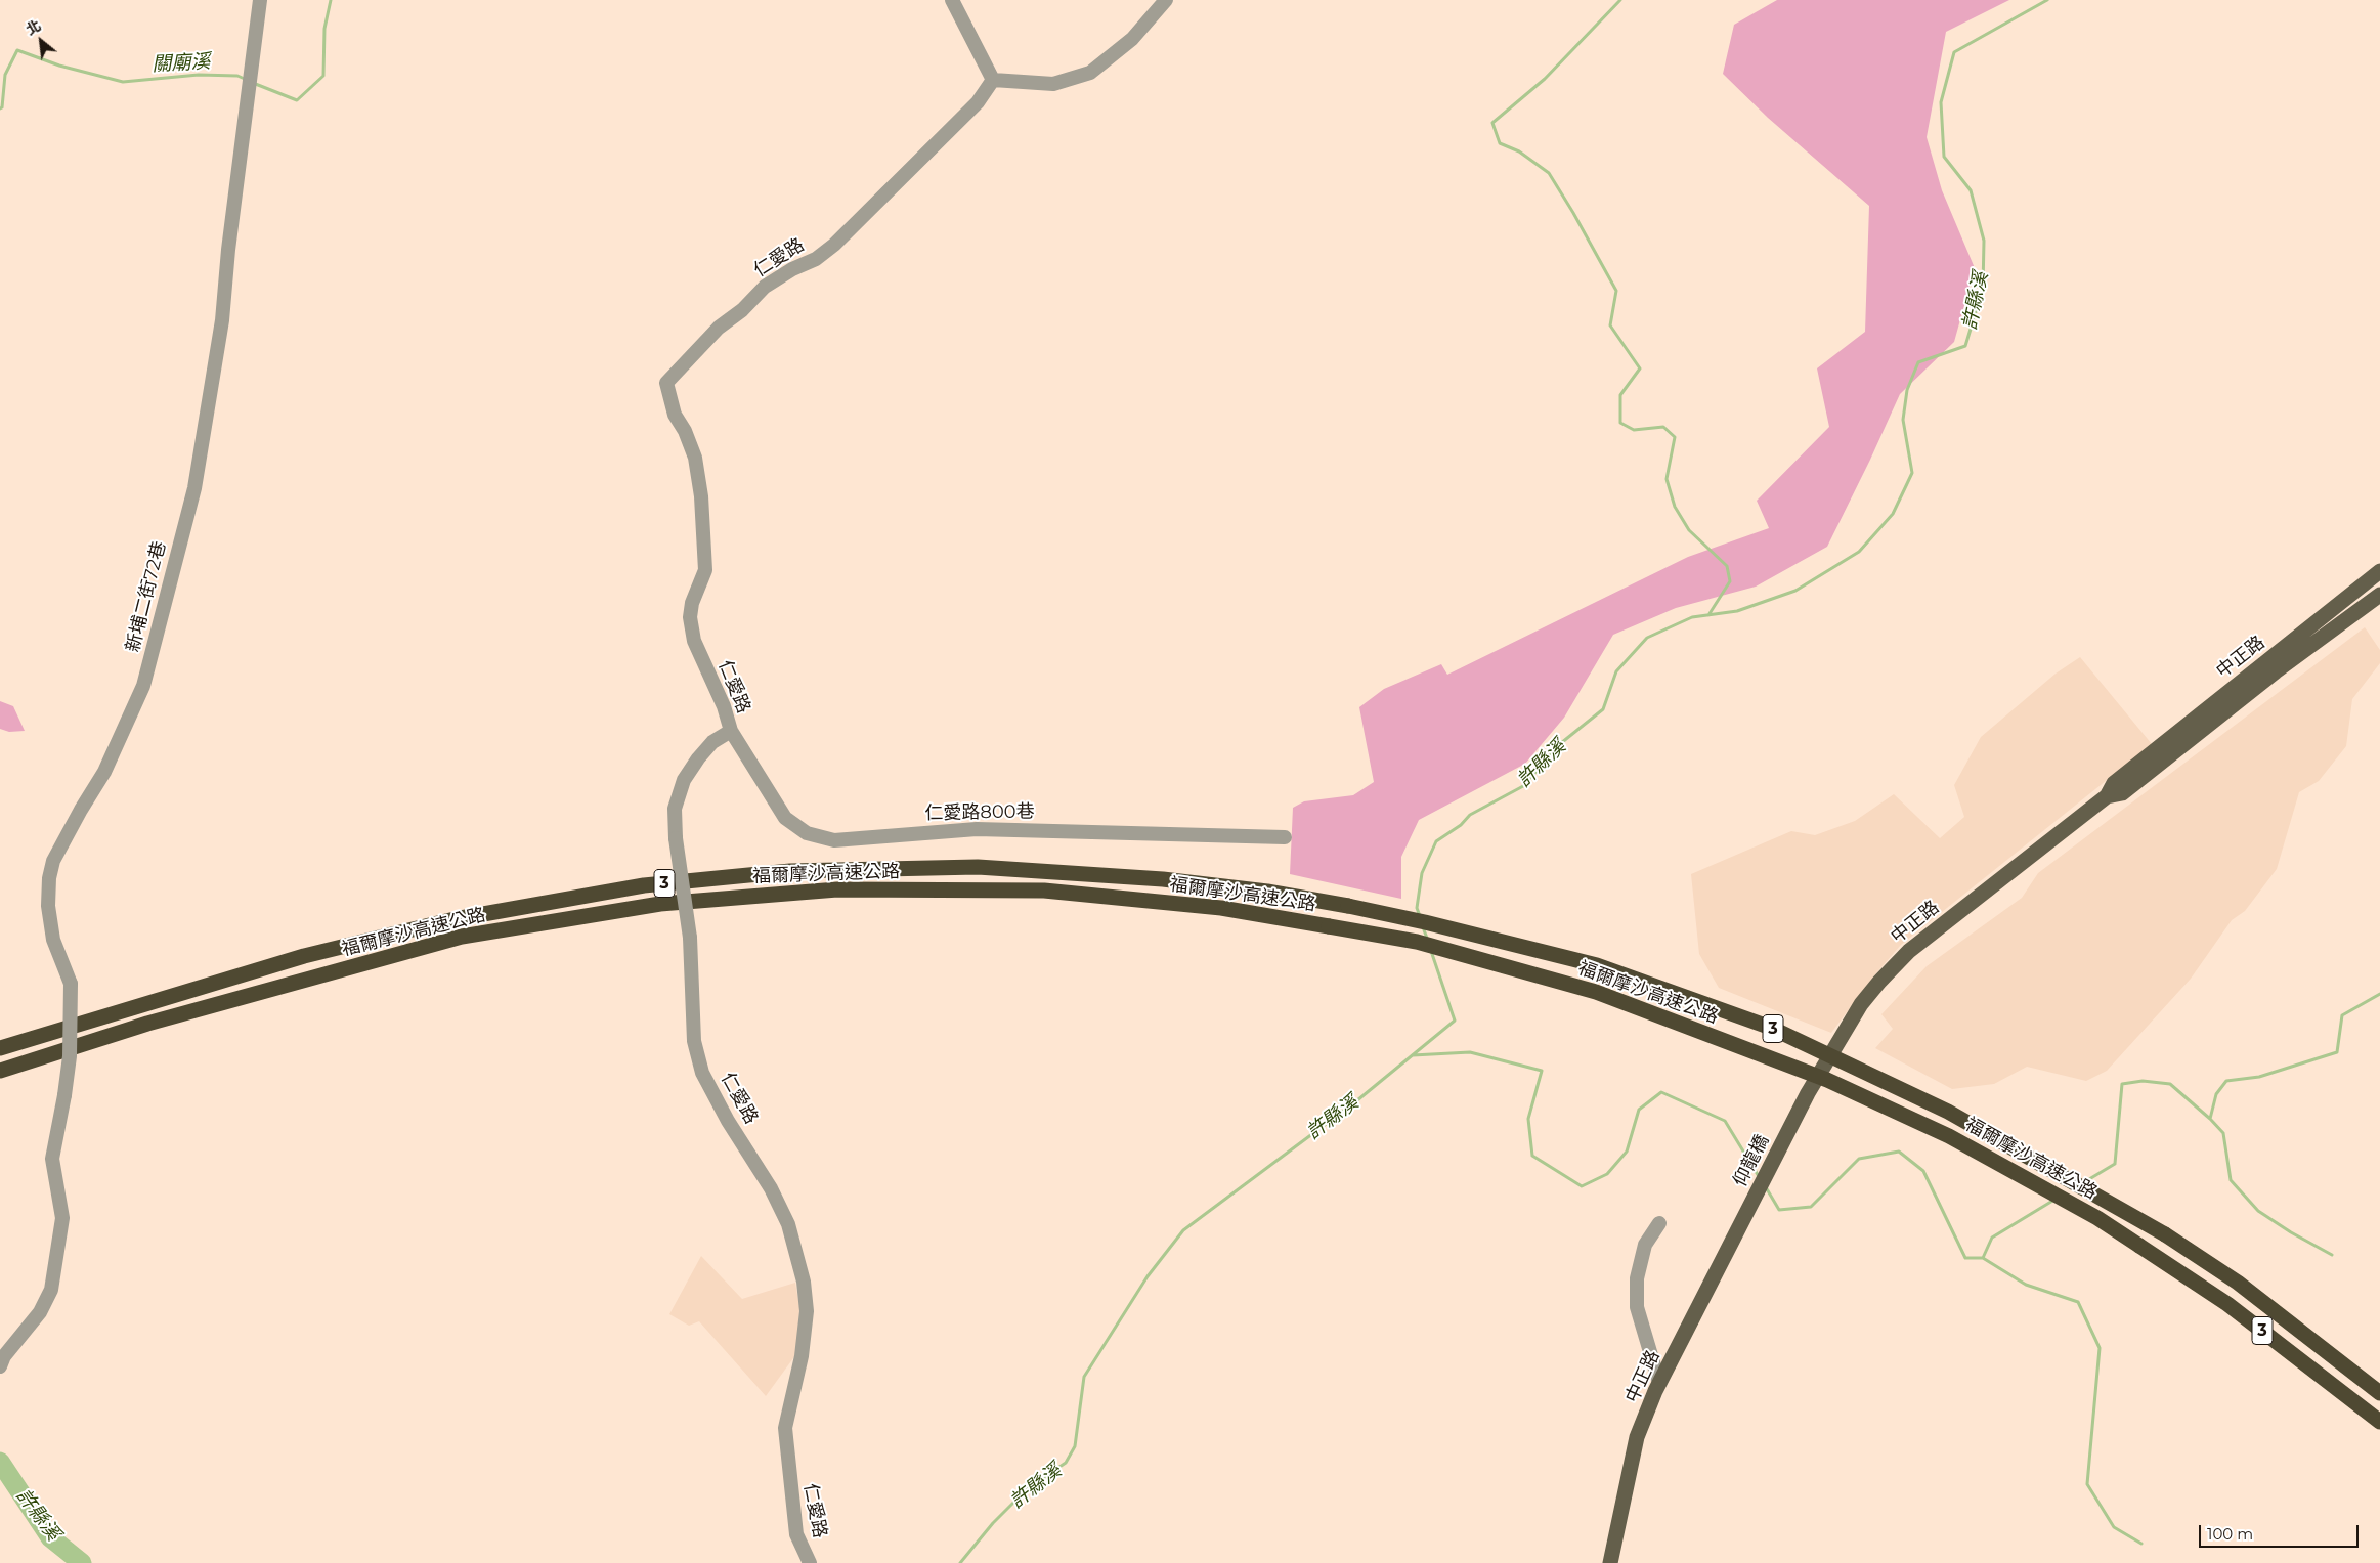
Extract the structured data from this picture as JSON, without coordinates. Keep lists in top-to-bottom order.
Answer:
{
  "streets": {
    "highway": ["福爾摩沙高速公路", "3"],
    "main road": ["中正路", "仰龍橋"],
    "street": ["仁愛路", "新埔二街72巷", "仁愛路800巷"]
  },
  "crossings": [
    ["仁愛路", "仁愛路800巷"],
    ["中正路", "仰龍橋"]
  ],
  "water": ["關廟溪", "許縣溪"],
  "scale_bar": "100 m",
  "north": "top left"
}
